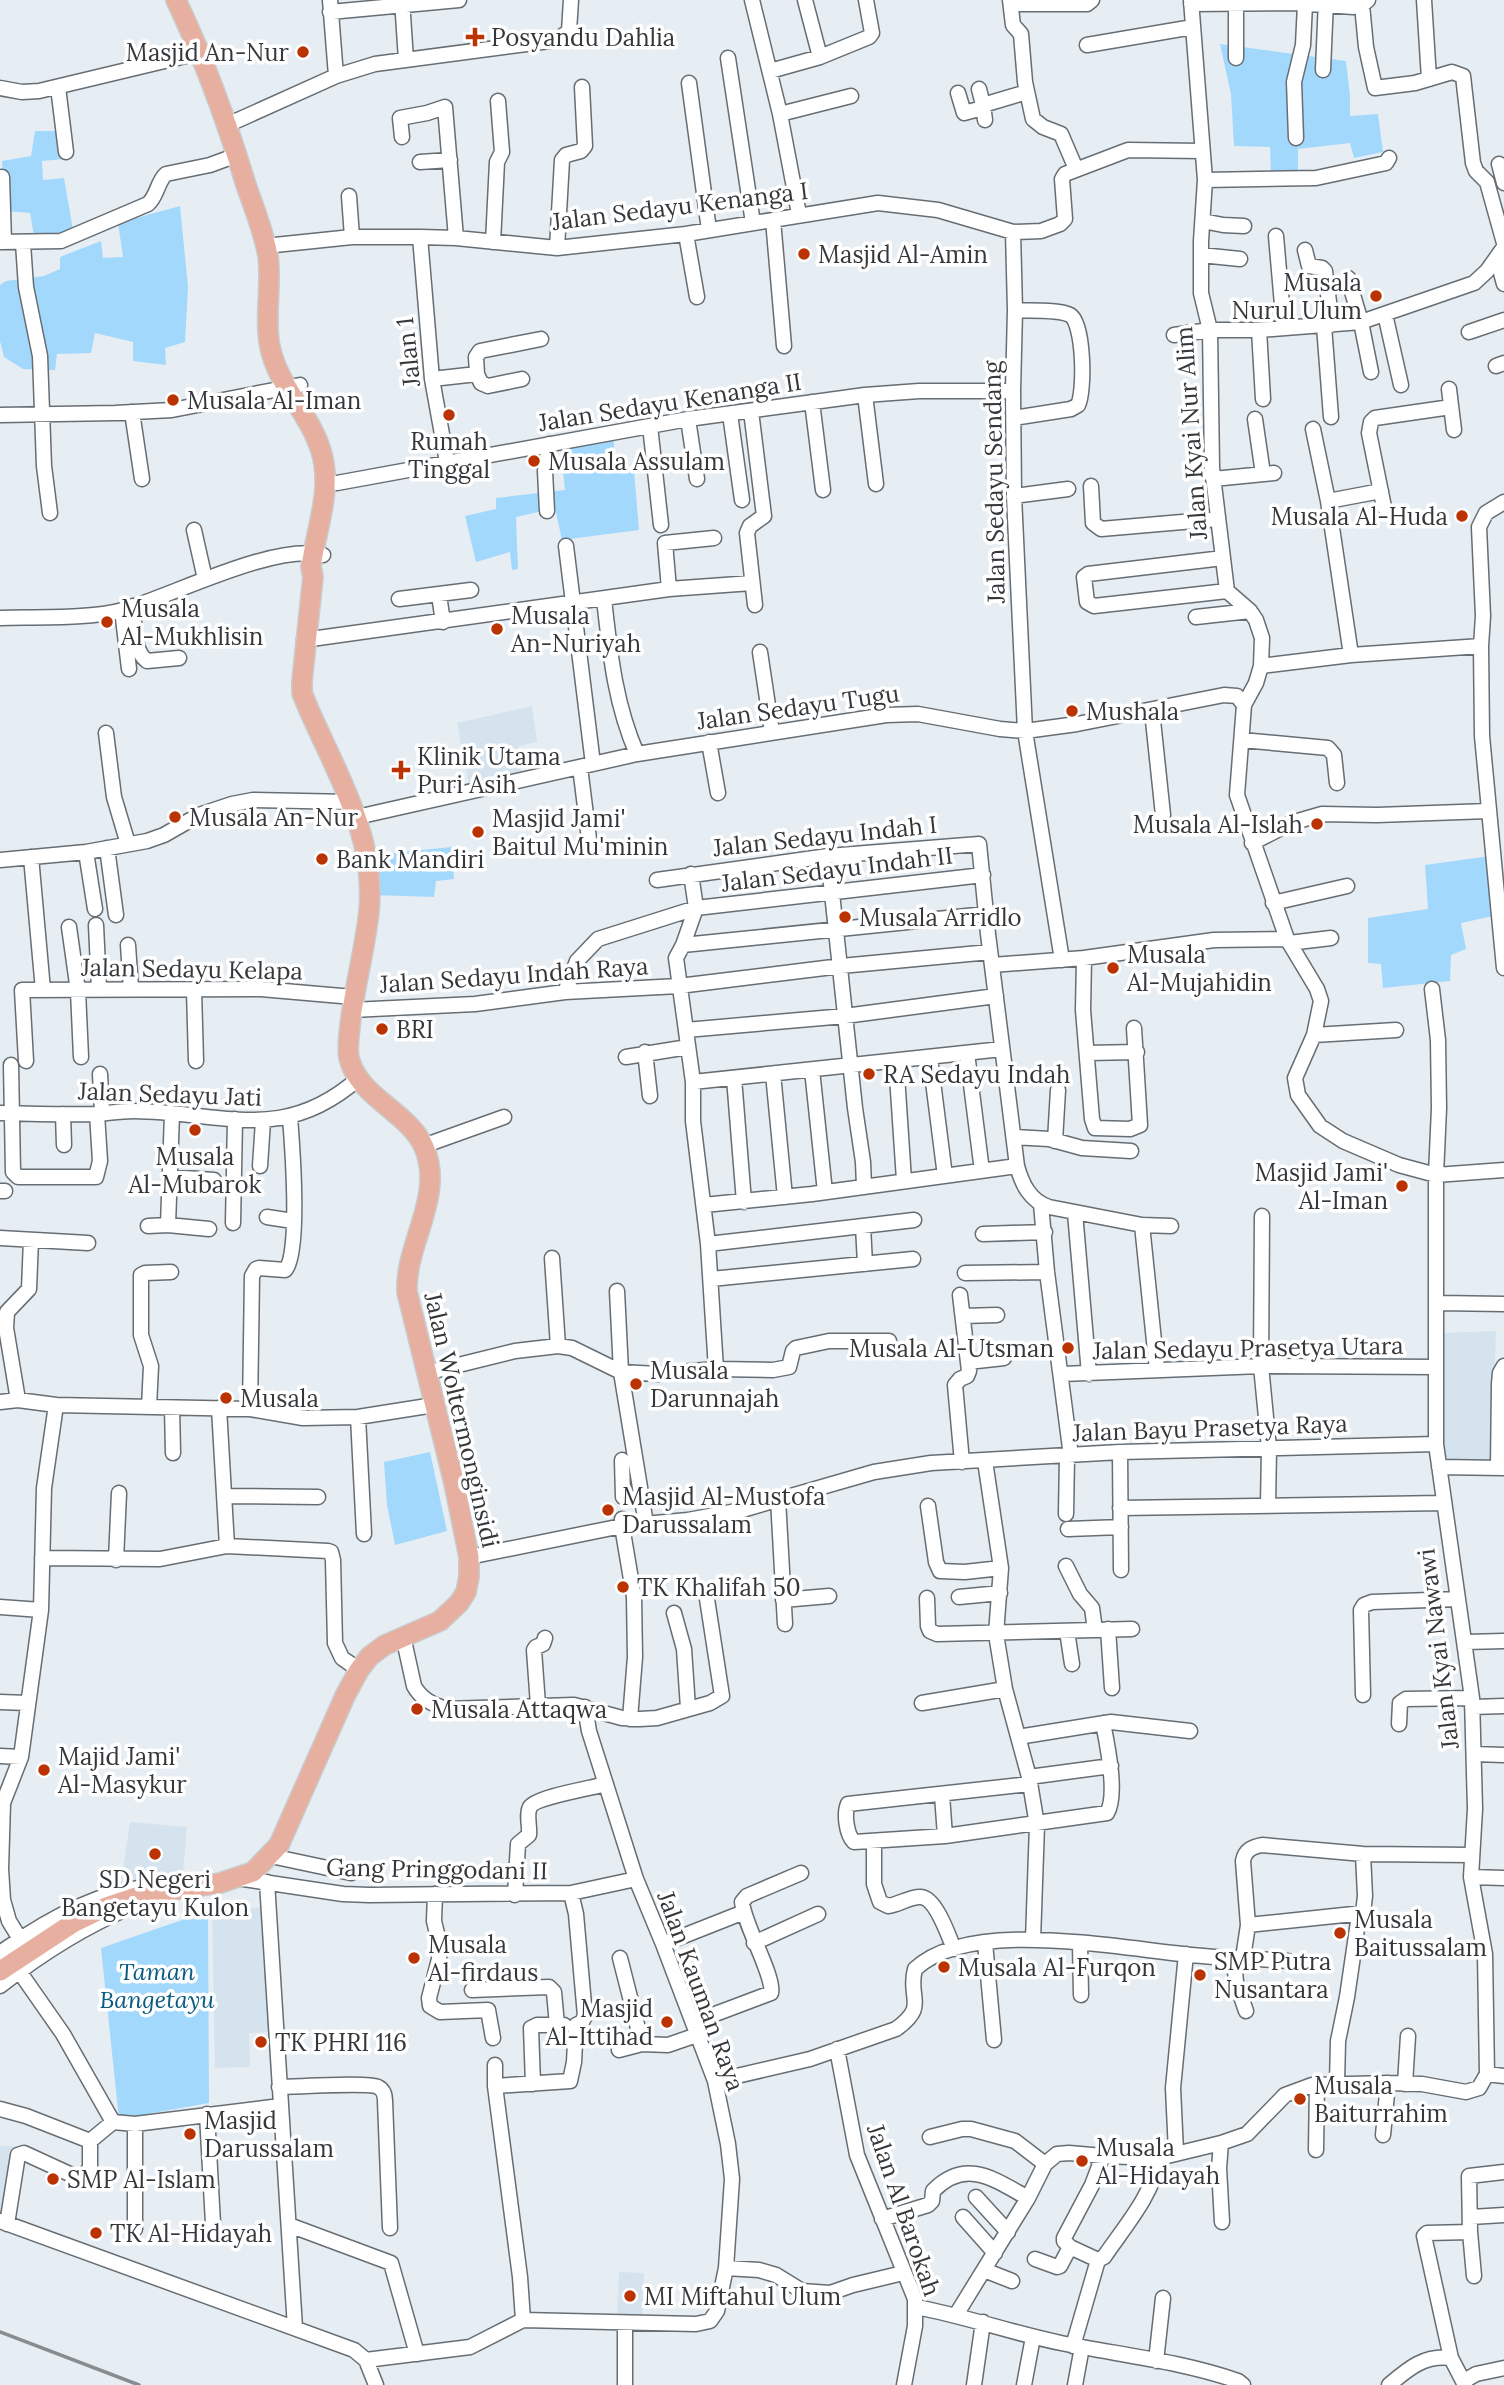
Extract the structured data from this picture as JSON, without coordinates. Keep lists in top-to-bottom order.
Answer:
{
  "streets": {
    "main road": ["Jalan Woltermonginsidi"],
    "street": [
      "Jalan Sedayu Kenanga I",
      "Jalan 1",
      "Jalan Sedayu Kenanga II",
      "Jalan Kyai Nur Alim",
      "Jalan Sedayu Sendang",
      "Jalan Sedayu Tugu",
      "Jalan Sedayu Indah I",
      "Jalan Sedayu Indah II",
      "Jalan Sedayu Kelapa",
      "Jalan Sedayu Indah Raya",
      "Jalan Sedayu Jati",
      "Jalan Sedayu Prasetya Utara",
      "Jalan Bayu Prasetya Raya",
      "Jalan Kyai Nawawi",
      "Gang Pringgodani II",
      "Jalan Kauman Raya",
      "Jalan Al Barokah"
    ]
  },
  "crossings": [
    ["Jalan Sedayu Kenanga I", "Jalan 1"],
    ["Jalan Sedayu Kenanga I", "Jalan Sedayu Sendang"],
    ["Jalan Sedayu Kenanga I", "Jalan Woltermonginsidi"],
    ["Jalan 1", "Jalan Sedayu Kenanga II"],
    ["Jalan Sedayu Kenanga II", "Jalan Sedayu Sendang"],
    ["Jalan Sedayu Kenanga II", "Jalan Woltermonginsidi"],
    ["Jalan Sedayu Sendang", "Jalan Sedayu Tugu"],
    ["Jalan Sedayu Tugu", "Jalan Woltermonginsidi"],
    ["Jalan Sedayu Indah I", "Jalan Sedayu Indah II"],
    ["Jalan Sedayu Indah I", "Jalan Sedayu Indah Raya"],
    ["Jalan Sedayu Indah II", "Jalan Sedayu Indah Raya"],
    ["Jalan Sedayu Kelapa", "Jalan Sedayu Indah Raya"],
    ["Jalan Sedayu Kelapa", "Jalan Woltermonginsidi"],
    ["Jalan Sedayu Indah Raya", "Jalan Woltermonginsidi"],
    ["Jalan Sedayu Jati", "Jalan Woltermonginsidi"],
    ["Jalan Sedayu Prasetya Utara", "Jalan Kyai Nawawi"],
    ["Jalan Woltermonginsidi", "Jalan Bayu Prasetya Raya"],
    ["Jalan Woltermonginsidi", "Gang Pringgodani II"],
    ["Jalan Bayu Prasetya Raya", "Jalan Kyai Nawawi"],
    ["Gang Pringgodani II", "Jalan Kauman Raya"]
  ],
  "parks": ["Taman Bangetayu"],
  "places": {
    "health": ["Posyandu Dahlia", "Klinik Utama Puri Asih"],
    "other": [
      "Masjid An-Nur",
      "Masjid Al-Amin",
      "Musala Nurul Ulum",
      "Musala Al-Iman",
      "Rumah Tinggal",
      "Musala Assulam",
      "Musala Al-Huda",
      "Musala Al-Mukhlisin",
      "Musala An-Nuriyah",
      "Mushala",
      "Musala An-Nur",
      "Musala Al-Islah",
      "Masjid Jami' Baitul Mu'minin",
      "Bank Mandiri",
      "Musala Arridlo",
      "Musala Al-Mujahidin",
      "BRI",
      "RA Sedayu Indah",
      "Musala Al-Mubarok",
      "Masjid Jami' Al-Iman",
      "Musala Al-Utsman",
      "Musala Darunnajah",
      "Musala",
      "Masjid Al-Mustofa Darussalam",
      "TK Khalifah 50",
      "Musala Attaqwa",
      "Majid Jami' Al-Masykur",
      "SD Negeri Bangetayu Kulon",
      "Musala Baitussalam",
      "Musala Al-firdaus",
      "Musala Al-Furqon",
      "SMP Putra Nusantara",
      "Masjid Al-Ittihad",
      "TK PHRI 116",
      "Musala Baiturrahim",
      "Masjid Darussalam",
      "Musala Al-Hidayah",
      "SMP Al-Islam",
      "TK Al-Hidayah",
      "MI Miftahul Ulum"
    ]
  }
}
